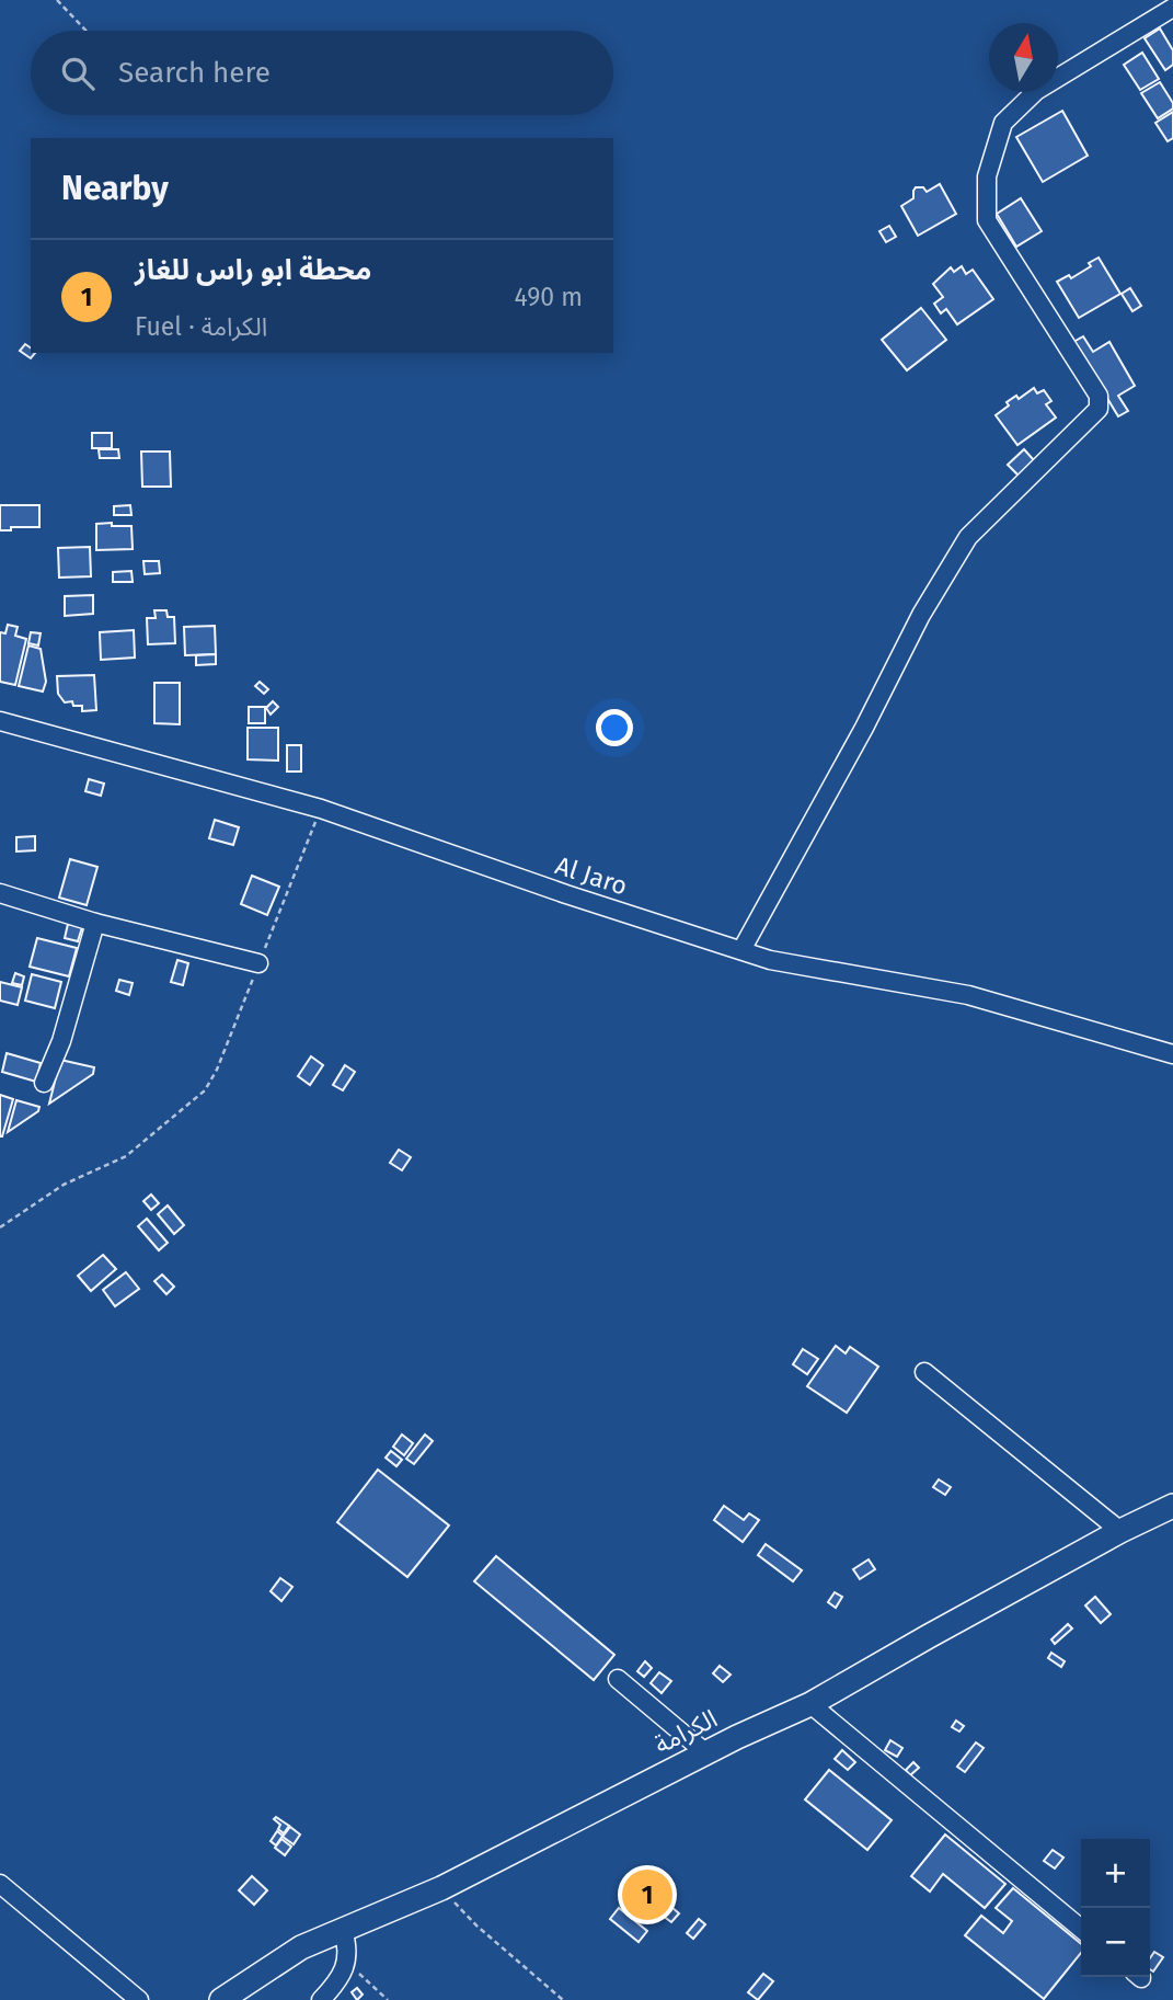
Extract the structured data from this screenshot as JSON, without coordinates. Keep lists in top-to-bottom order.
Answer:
{
  "streets": {
    "main road": ["الكرامة"],
    "street": ["Al Jaro"]
  },
  "north": "top",
  "page": {
    "search": "Search here",
    "heading": "Nearby",
    "list": [
      {
        "mark": "1",
        "name": "محطة ابو راس للغاز",
        "note": "Fuel · الكرامة",
        "value": "490 m"
      }
    ],
    "map_buttons": ["+", "−"],
    "pins": "1"
  }
}
